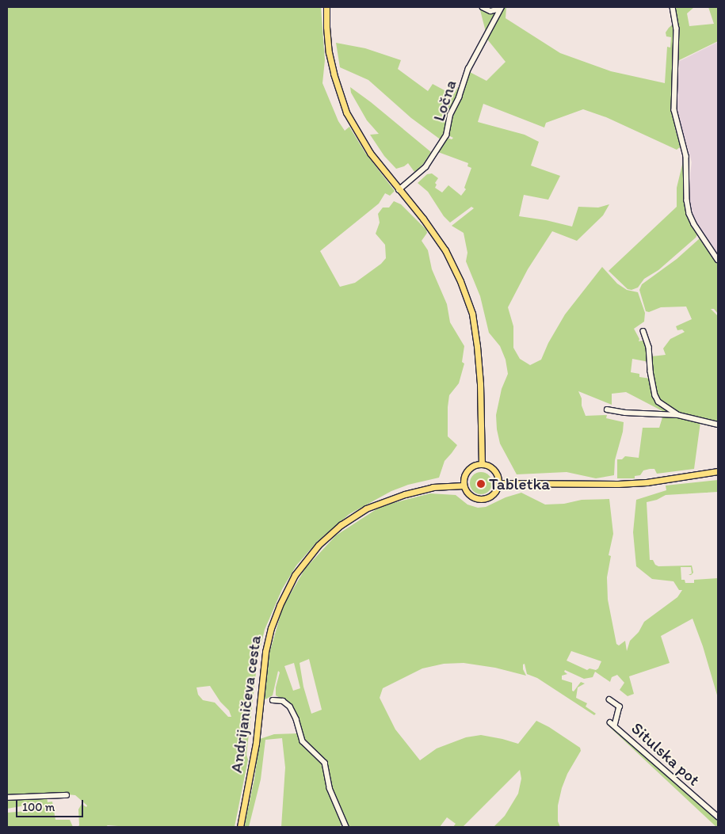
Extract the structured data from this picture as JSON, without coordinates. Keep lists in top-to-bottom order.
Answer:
{
  "streets": {
    "main road": ["Andrijaničeva cesta"],
    "street": ["Ločna", "Situlska pot"]
  },
  "places": ["Tabletka"],
  "scale_bar": "100 m"
}
